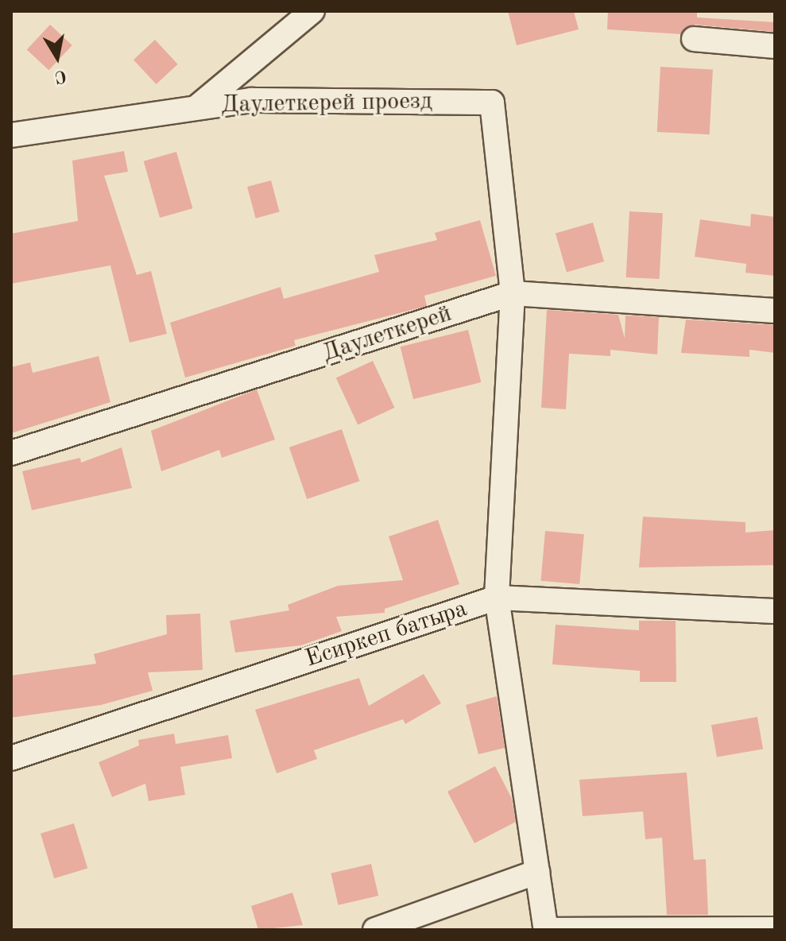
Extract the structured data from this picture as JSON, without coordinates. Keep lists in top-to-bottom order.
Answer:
{
  "streets": {
    "street": ["Даулеткерей проезд", "Даулеткерей", "Есиркеп батыра"]
  },
  "crossings": [
    ["Даулеткерей проезд", "Даулеткерей"]
  ],
  "north": "bottom"
}
